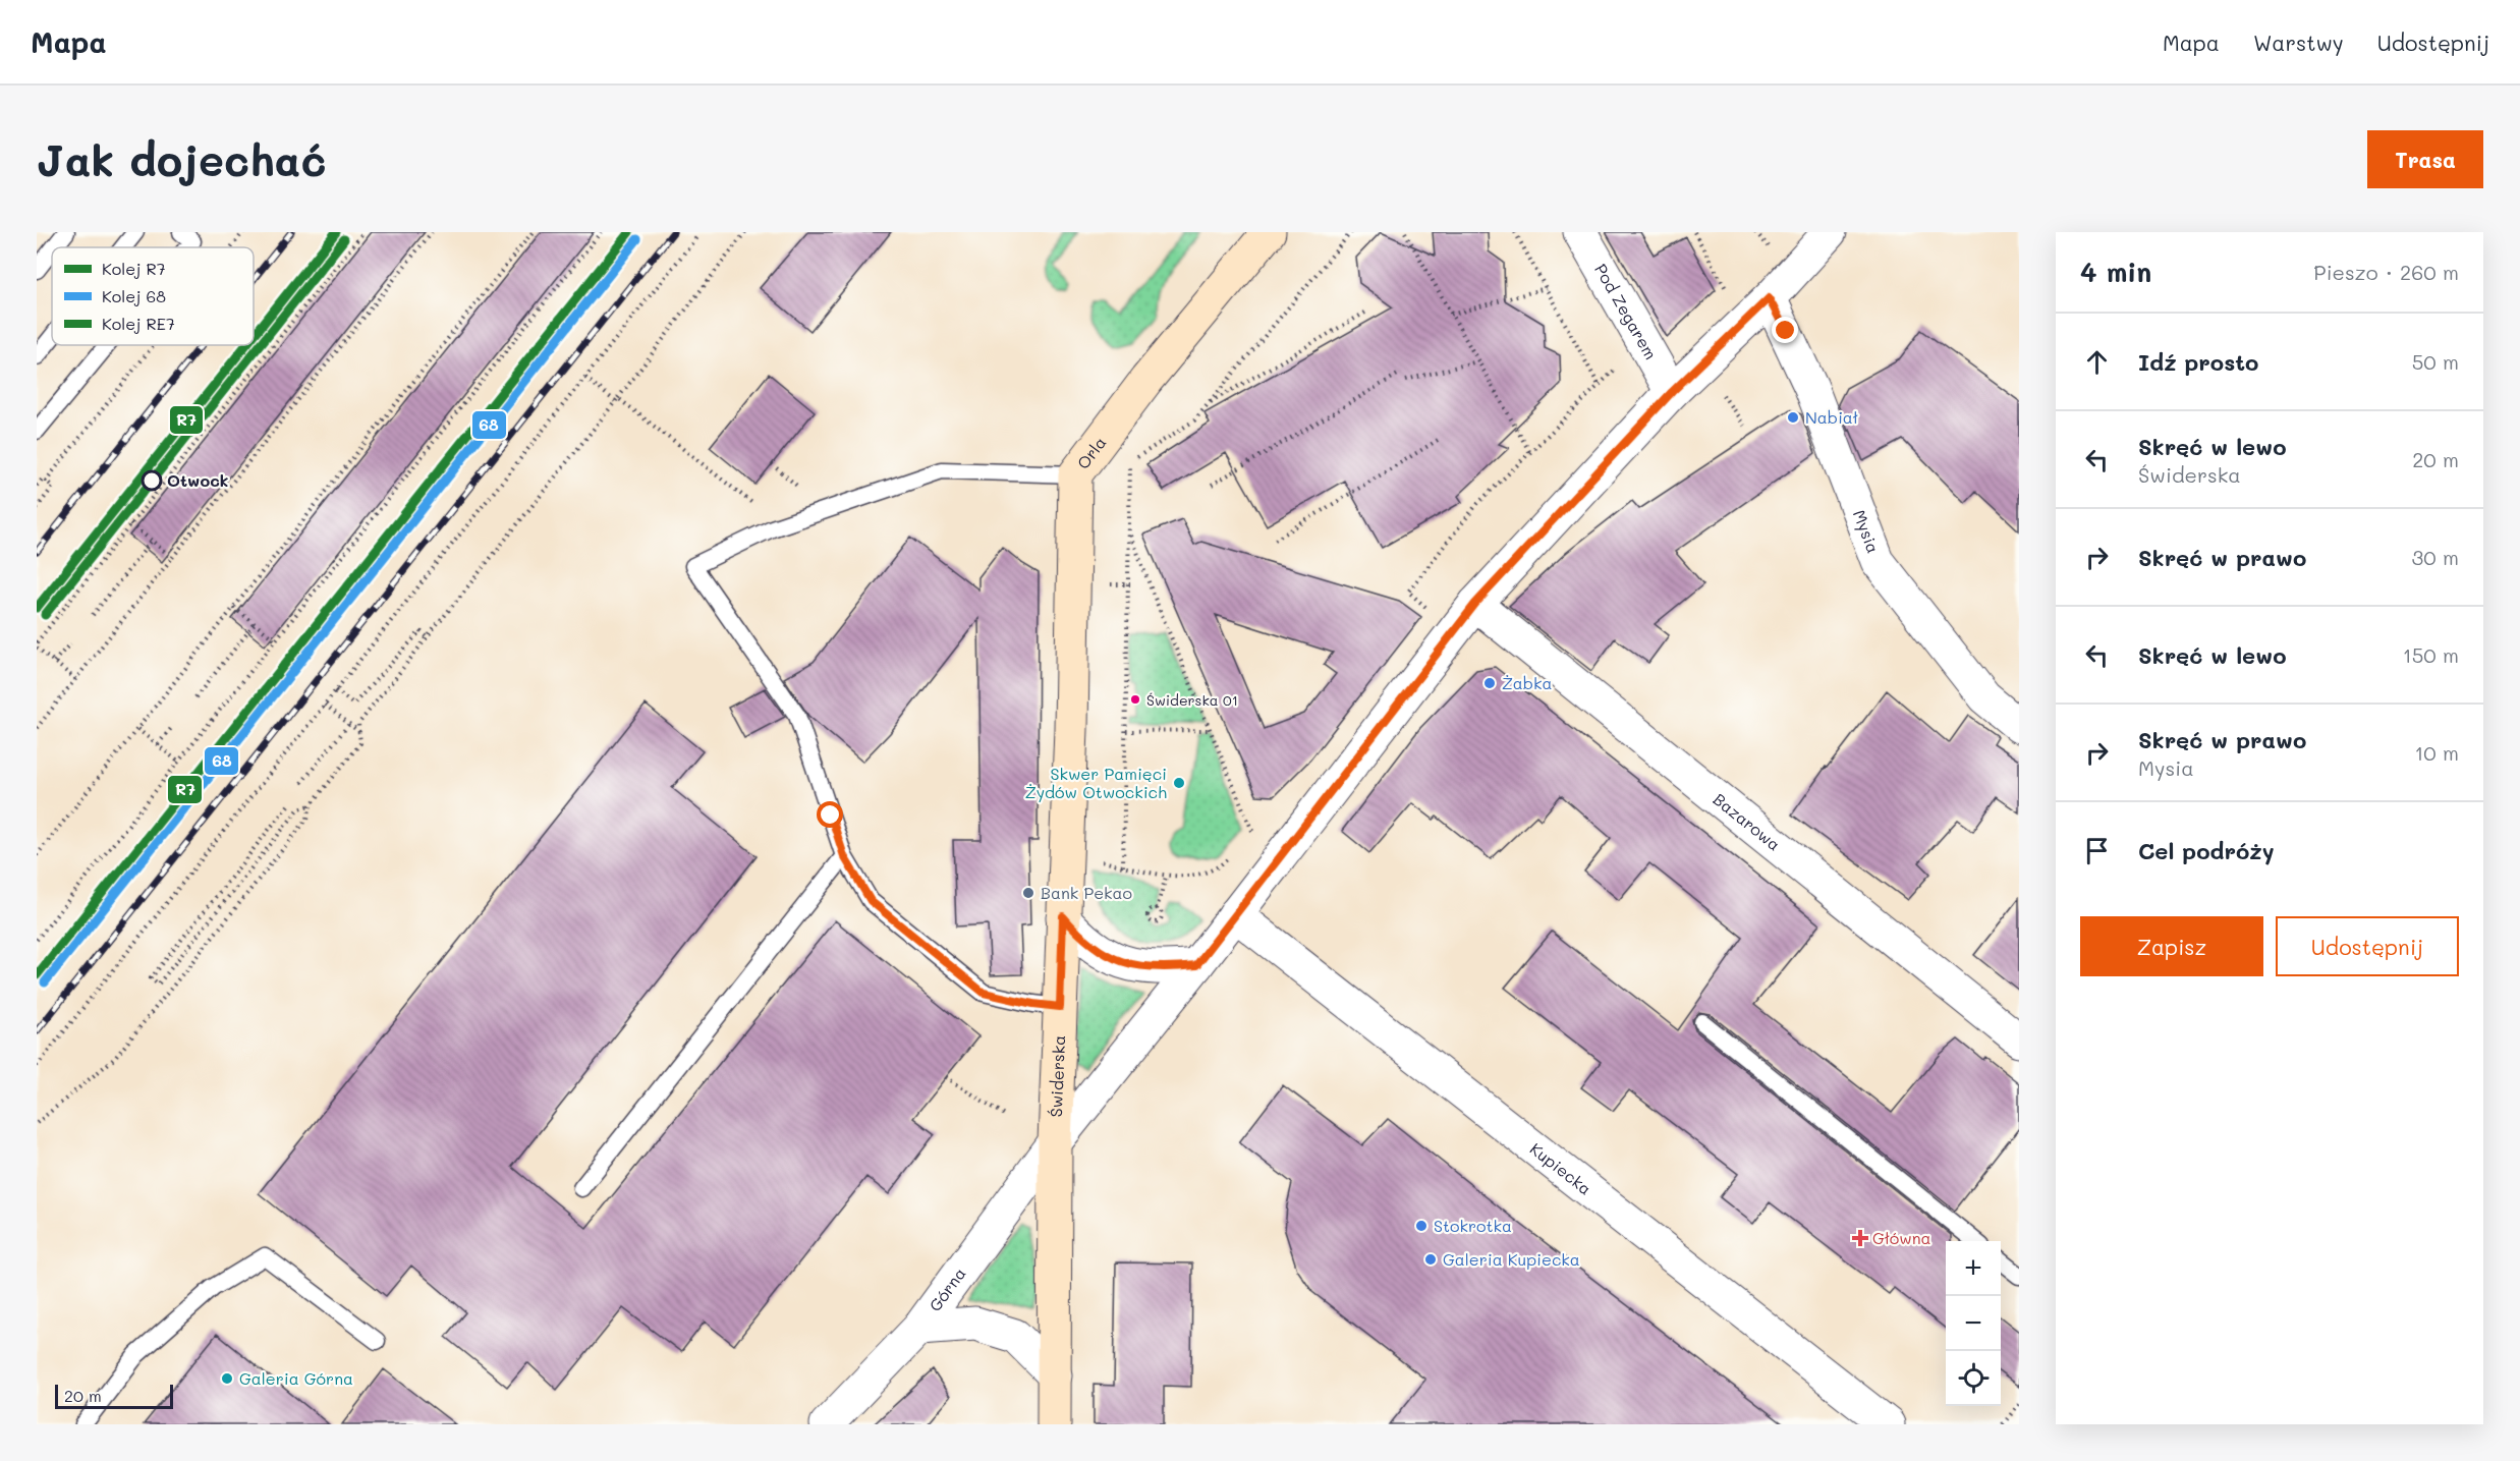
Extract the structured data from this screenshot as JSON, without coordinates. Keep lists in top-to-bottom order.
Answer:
{
  "streets": {
    "street": [
      "Pod Zegarem",
      "Orla",
      "Mysia",
      "Bazarowa",
      "Świderska",
      "Kupiecka",
      "Górna"
    ]
  },
  "crossings": [
    ["Pod Zegarem", "Górna"],
    ["Orla", "Świderska"],
    ["Mysia", "Górna"],
    ["Bazarowa", "Górna"],
    ["Świderska", "Górna"],
    ["Kupiecka", "Górna"]
  ],
  "places": {
    "other": [
      "Nabiał",
      "Otwock",
      "Żabka",
      "Świderska 01",
      "Skwer Pamięci Żydów Otwockich",
      "Bank Pekao",
      "Stokrotka",
      "Galeria Kupiecka",
      "Galeria Górna"
    ],
    "health": ["Główna"]
  },
  "lines": ["rail line R7", "rail line 68", "rail line RE7"],
  "legend": ["Kolej R7", "Kolej 68", "Kolej RE7"],
  "scale_bar": "20 m",
  "page": {
    "header": "Mapa",
    "nav": ["Mapa", "Warstwy", "Udostępnij"],
    "buttons": [
      "Trasa",
      ["Zapisz", "Udostępnij"]
    ],
    "title": "Jak dojechać",
    "heading": ["4 min", "Pieszo · 260 m"],
    "list": [
      ["Idź prosto", "50 m"],
      ["Skręć w lewo", "Świderska", "20 m"],
      ["Skręć w prawo", "30 m"],
      ["Skręć w lewo", "150 m"],
      ["Skręć w prawo", "Mysia", "10 m"],
      "Cel podróży"
    ],
    "map_buttons": ["+", "−"],
    "scale": "20 m"
  }
}
